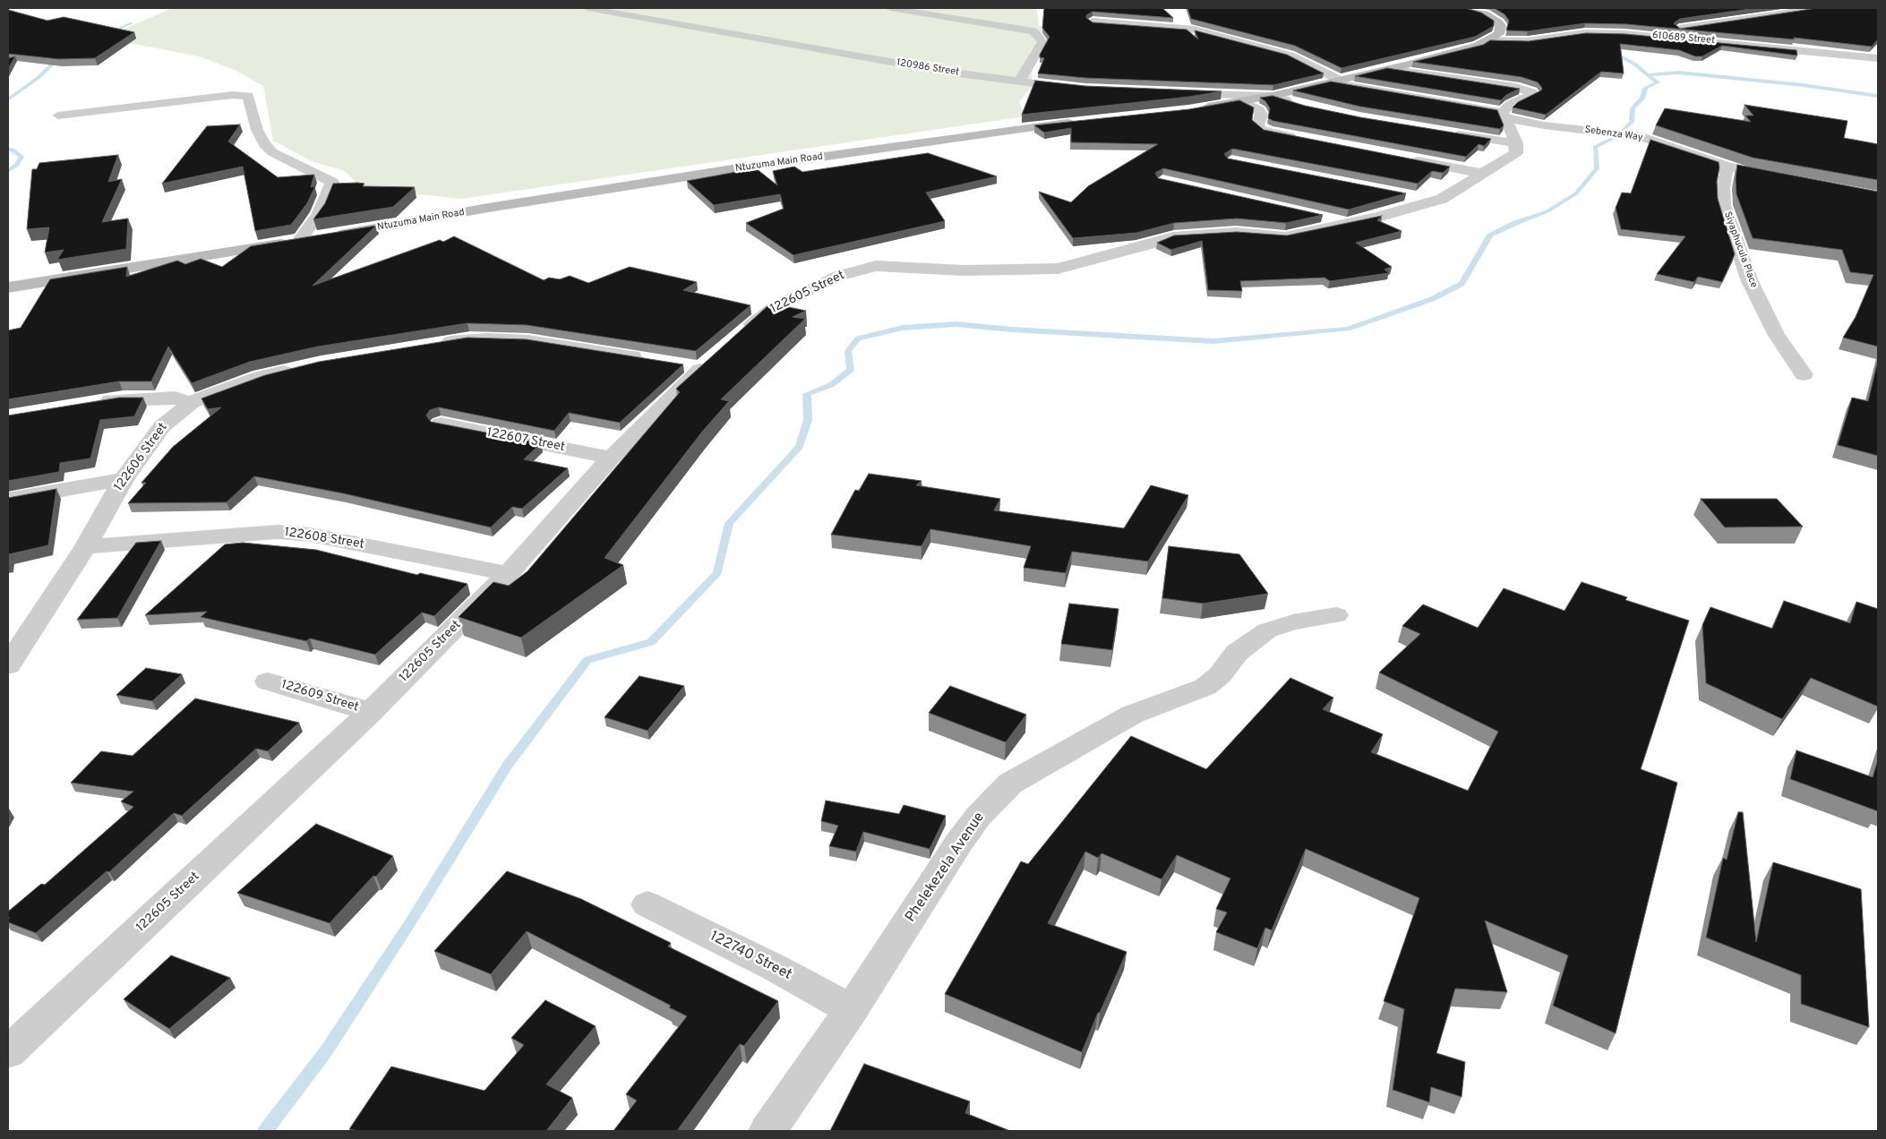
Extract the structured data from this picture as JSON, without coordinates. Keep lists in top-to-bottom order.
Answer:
{
  "streets": {
    "main road": ["Ntuzuma Main Road"],
    "street": [
      "610689 Street",
      "120986 Street",
      "Sebenza Way",
      "Siyaphucula Place",
      "122605 Street",
      "122607 Street",
      "122606 Street",
      "122608 Street",
      "122609 Street",
      "Phelekezela Avenue",
      "122740 Street"
    ]
  },
  "crossings": [
    ["Sebenza Way", "Siyaphucula Place"],
    ["122605 Street", "122607 Street"],
    ["122605 Street", "122608 Street"],
    ["122605 Street", "122609 Street"],
    ["122606 Street", "122608 Street"],
    ["Phelekezela Avenue", "122740 Street"]
  ]
}
